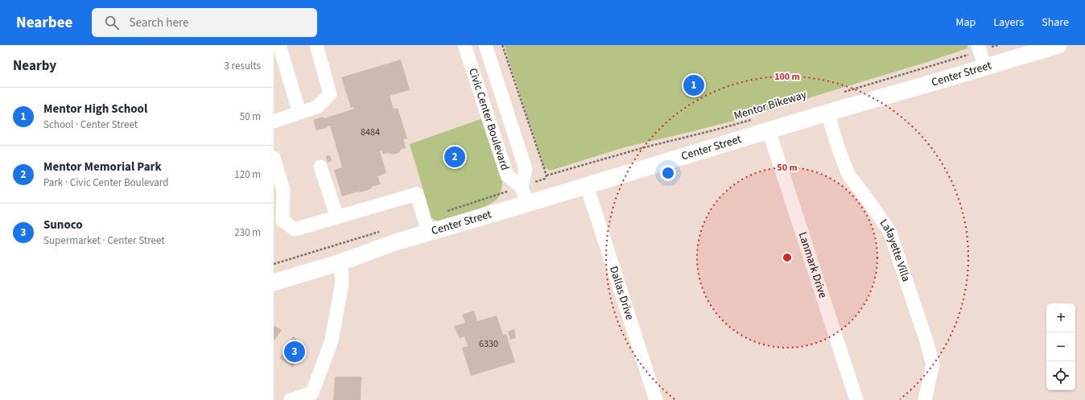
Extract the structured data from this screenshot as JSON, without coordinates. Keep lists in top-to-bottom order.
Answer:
{
  "streets": {
    "main road": ["Center Street"],
    "street": [
      "Civic Center Boulevard",
      "Lafayette Villa",
      "Lanmark Drive",
      "Dallas Drive"
    ],
    "path": ["Mentor Bikeway"]
  },
  "crossings": [
    ["Center Street", "Lafayette Villa"],
    ["Center Street", "Lanmark Drive"],
    ["Center Street", "Dallas Drive"]
  ],
  "house_numbers": ["8484", "6330"],
  "page": {
    "header": "Nearbee",
    "search": "Search here",
    "nav": ["Map", "Layers", "Share"],
    "heading": ["Nearby", "3 results"],
    "pins": ["1", "2", "3"],
    "list": [
      {
        "mark": "1",
        "name": "Mentor High School",
        "note": "School · Center Street",
        "value": "50 m"
      },
      {
        "mark": "2",
        "name": "Mentor Memorial Park",
        "note": "Park · Civic Center Boulevard",
        "value": "120 m"
      },
      {
        "mark": "3",
        "name": "Sunoco",
        "note": "Supermarket · Center Street",
        "value": "230 m"
      }
    ],
    "map_buttons": ["+", "−"]
  },
  "rings": ["100 m", "50 m"]
}
